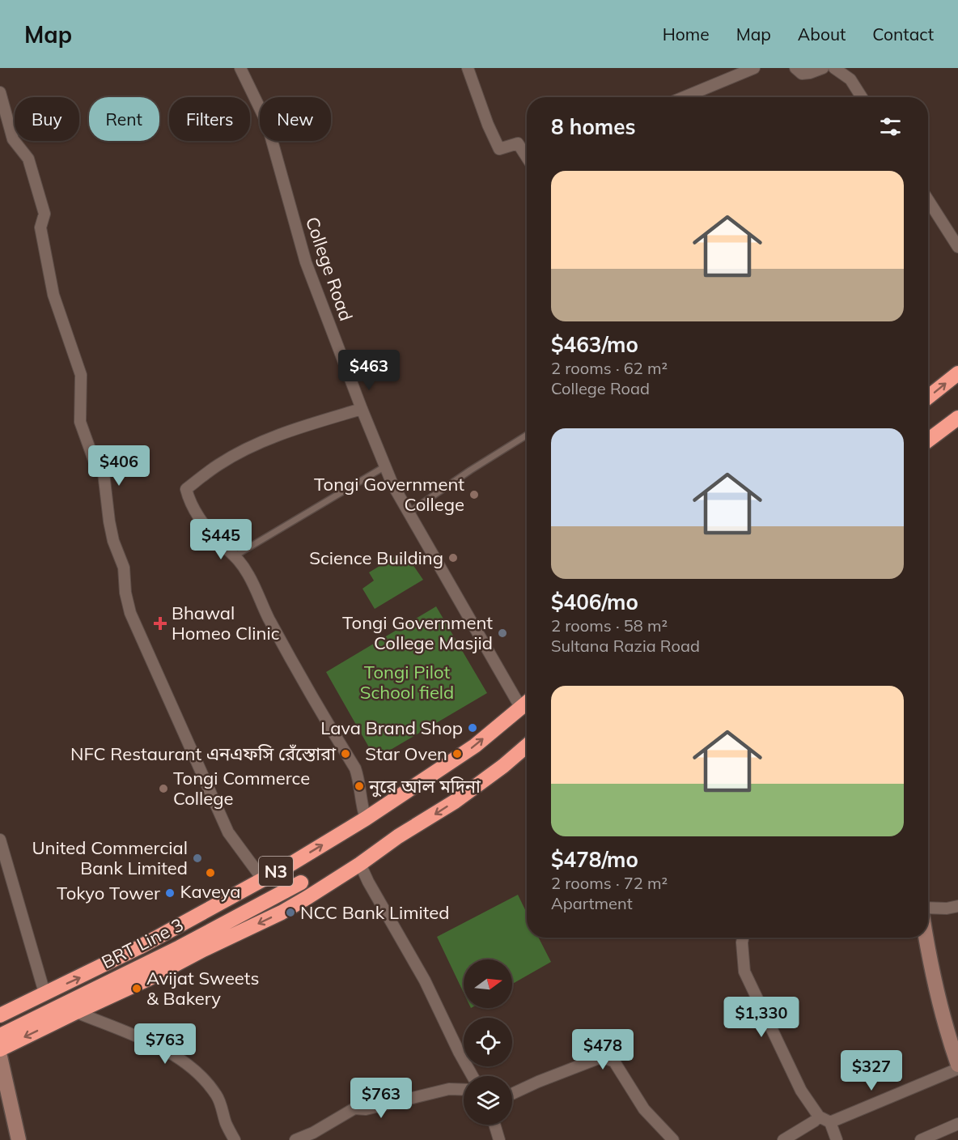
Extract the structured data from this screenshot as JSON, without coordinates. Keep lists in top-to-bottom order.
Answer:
{
  "streets": {
    "highway": ["N3", "BRT Line 3"],
    "street": ["College Road"]
  },
  "crossings": [
    ["College Road", "N3"]
  ],
  "parks": ["Tongi Pilot School field"],
  "places": {
    "other": [
      "Tongi Government College",
      "Science Building",
      "Tongi Government College Masjid",
      "Lava Brand Shop",
      "NFC Restaurant এনএফসি রেঁস্তোরা",
      "Star Oven",
      "নুরে আল মদিনা",
      "Tongi Commerce College",
      "United Commercial Bank Limited",
      "Kaveya",
      "Tokyo Tower",
      "NCC Bank Limited",
      "Avijat Sweets & Bakery"
    ],
    "health": ["Bhawal Homeo Clinic"]
  },
  "north": "right",
  "page": {
    "header": "Map",
    "nav": [
      "Home",
      "Map",
      "About",
      "Contact"
    ],
    "chip": [
      "Buy",
      "Rent",
      "Filters",
      "New"
    ],
    "heading": "8 homes",
    "list": [
      {
        "name": "$463/mo",
        "note": "2 rooms · 62 m² · College Road"
      },
      {
        "name": "$406/mo",
        "note": "2 rooms · 58 m² · Sultana Razia Road"
      },
      {
        "name": "$478/mo",
        "note": "2 rooms · 72 m² · Apartment"
      }
    ],
    "price": [
      "$463",
      "$406",
      "$445",
      "$1,330",
      "$763",
      "$478",
      "$327",
      "$763"
    ]
  }
}
